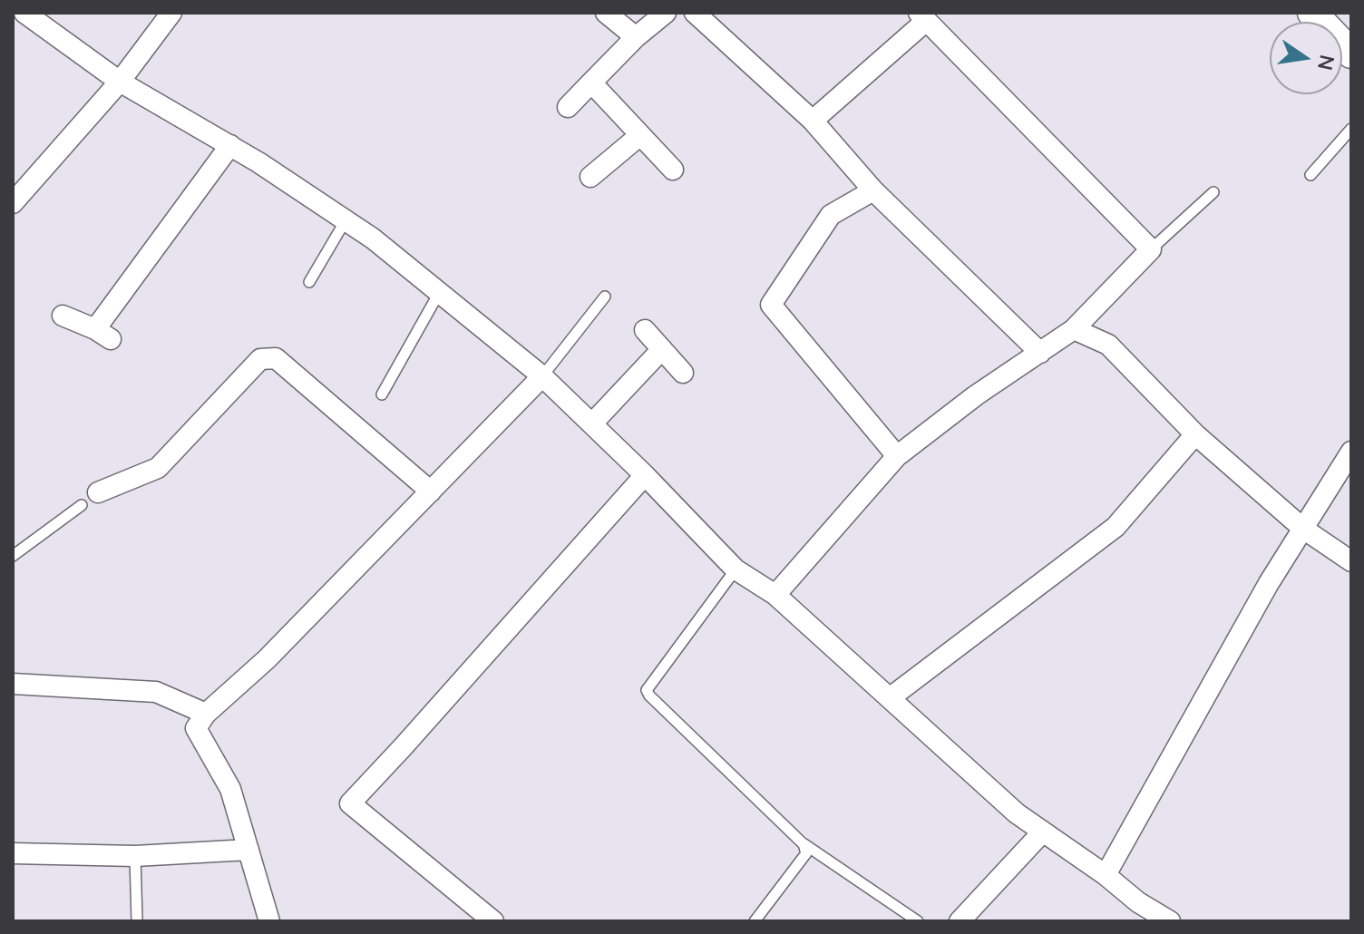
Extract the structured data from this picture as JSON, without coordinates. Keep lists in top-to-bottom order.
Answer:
{
  "north": "right"
}
